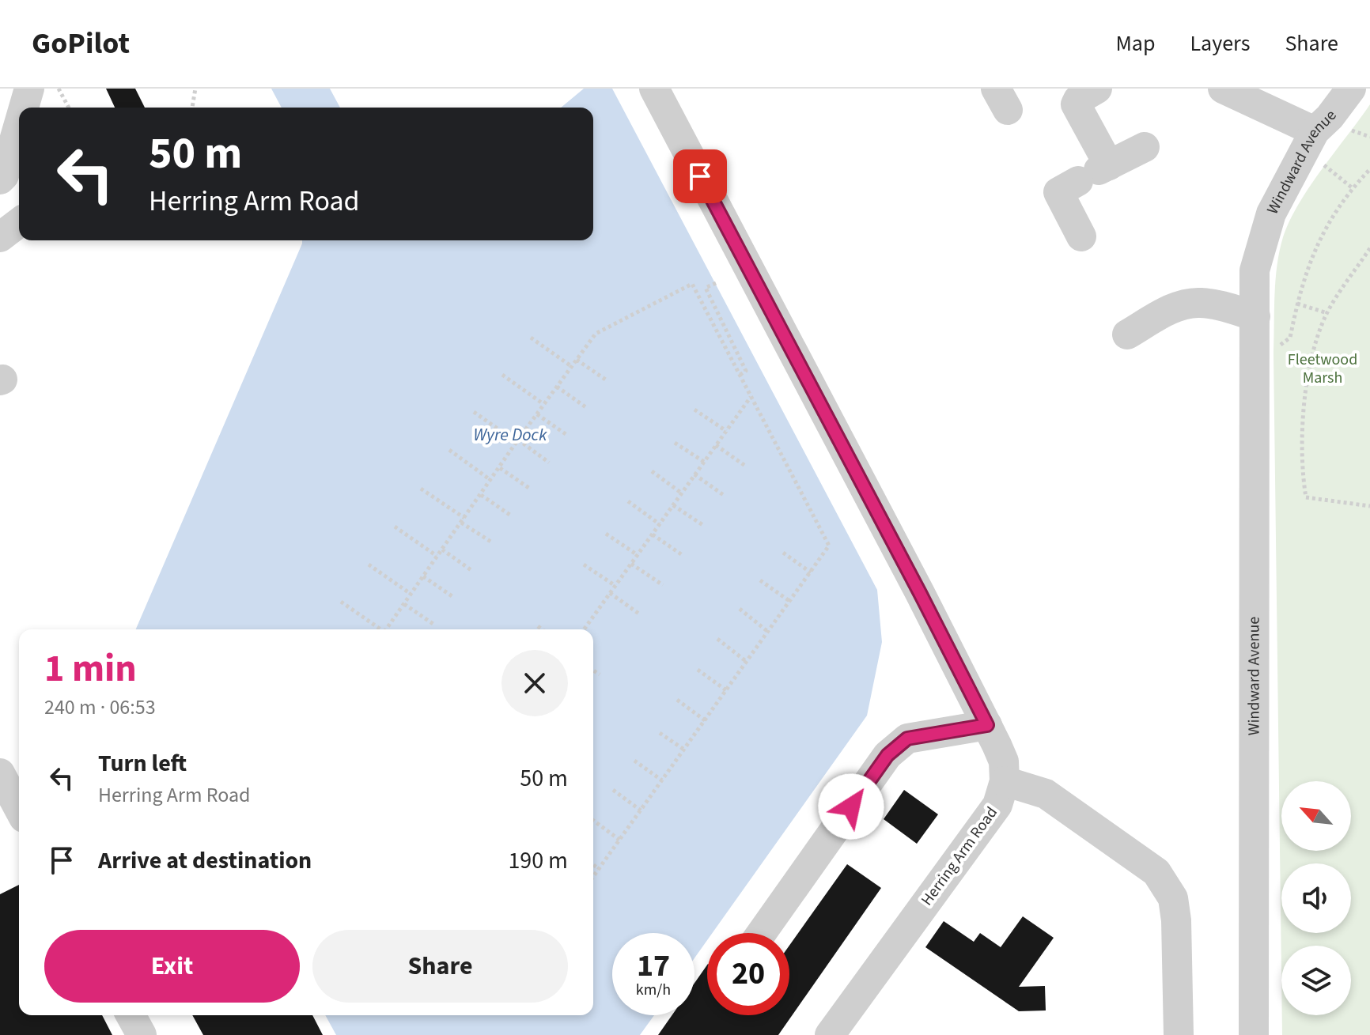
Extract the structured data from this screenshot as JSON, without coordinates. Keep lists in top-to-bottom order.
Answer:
{
  "streets": {
    "street": ["Windward Avenue", "Herring Arm Road"]
  },
  "water": ["Wyre Dock"],
  "parks": ["Fleetwood Marsh"],
  "north": "top left",
  "page": {
    "header": "GoPilot",
    "nav": ["Map", "Layers", "Share"],
    "turn": ["50 m", "Herring Arm Road"],
    "heading": ["1 min", "240 m · 06:53"],
    "list": [
      {
        "name": "Turn left",
        "note": "Herring Arm Road",
        "value": "50 m"
      },
      {
        "name": "Arrive at destination",
        "value": "190 m"
      }
    ],
    "buttons": ["Exit", "Share"],
    "speed": "17 km/h",
    "limit": "20"
  }
}
